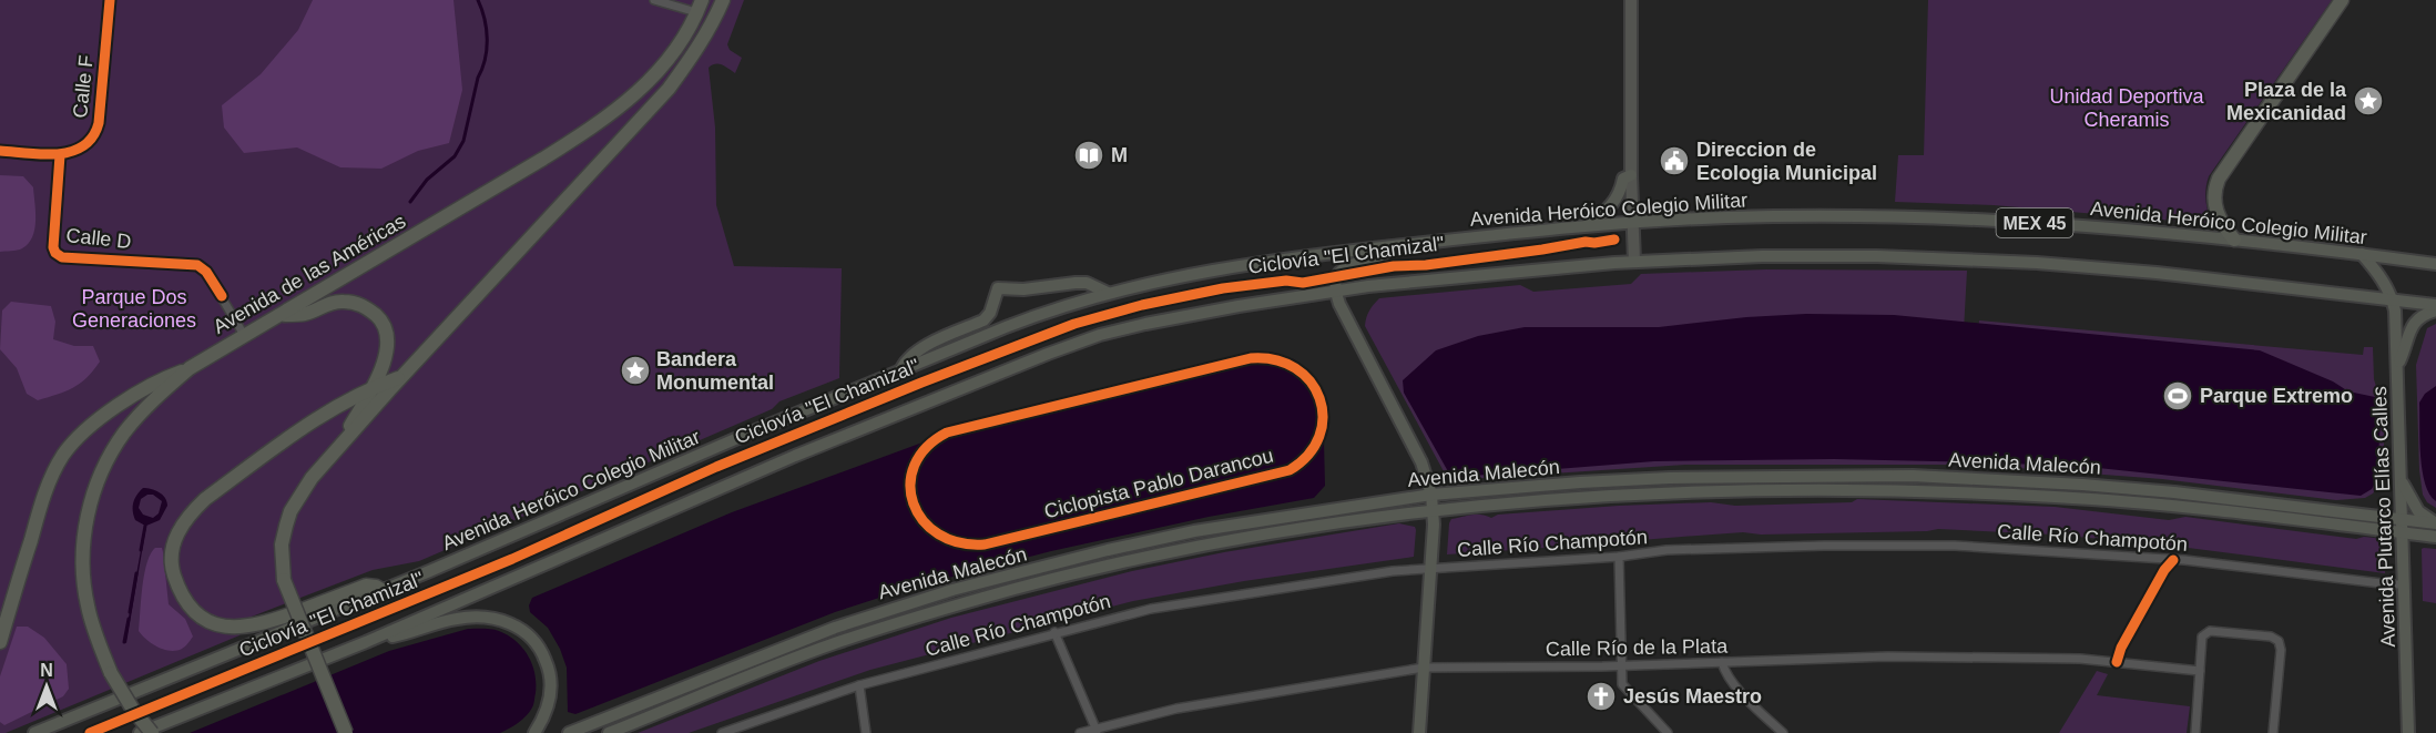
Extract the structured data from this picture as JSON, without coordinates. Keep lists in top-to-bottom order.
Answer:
{
  "streets": {
    "highway": ["Avenida de las Américas"],
    "main road": [
      "Avenida Heróico Colegio Militar",
      "MEX 45",
      "Avenida Malecón",
      "Avenida Plutarco Elías Calles"
    ],
    "street": [
      "Calle F",
      "Calle D",
      "Calle Río Champotón",
      "Calle Río de la Plata"
    ],
    "cycle path": ["Ciclovía \"El Chamizal\"", "Ciclopista Pablo Darancou"]
  },
  "crossings": [
    ["Calle F", "Calle D"],
    ["MEX 45", "Avenida Plutarco Elías Calles"],
    ["Calle D", "Avenida de las Américas"],
    ["Avenida Malecón", "Avenida Plutarco Elías Calles"],
    ["Avenida Plutarco Elías Calles", "Calle Río Champotón"]
  ],
  "parks": ["Unidad Deportiva Cheramis", "Parque Dos Generaciones"],
  "places": {
    "place": ["Plaza de la Mexicanidad", "Bandera Monumental"],
    "library": ["M"],
    "public building": ["Direccion de Ecologia Municipal"],
    "sports": ["Parque Extremo"],
    "church": ["Jesús Maestro"]
  },
  "north": "top"
}
